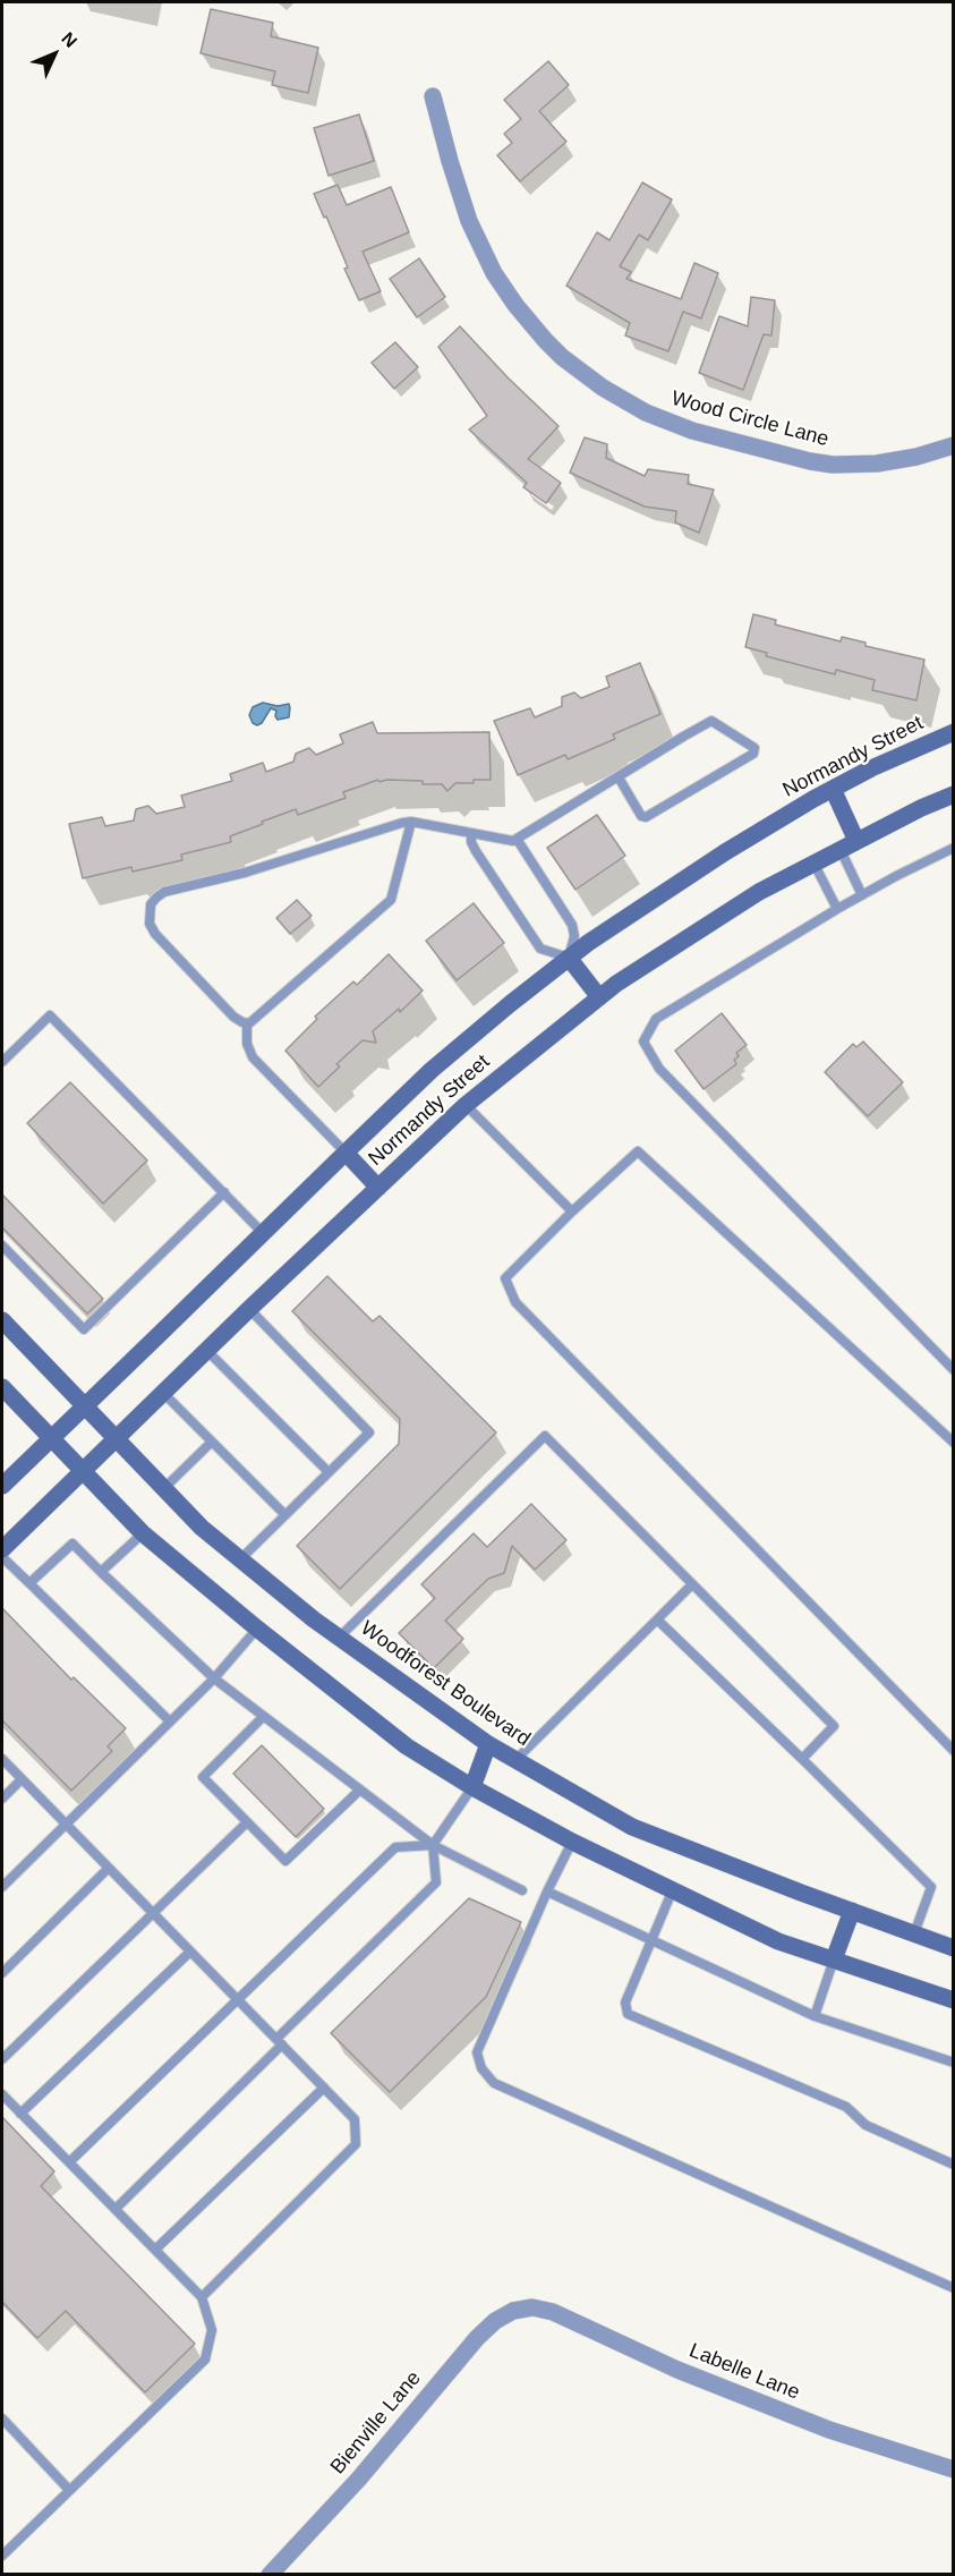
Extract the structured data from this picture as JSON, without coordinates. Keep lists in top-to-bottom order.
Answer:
{
  "streets": {
    "main road": ["Normandy Street", "Woodforest Boulevard"],
    "street": ["Wood Circle Lane", "Labelle Lane", "Bienville Lane"]
  },
  "crossings": [
    ["Normandy Street", "Woodforest Boulevard"],
    ["Labelle Lane", "Bienville Lane"]
  ],
  "north": "top right"
}
